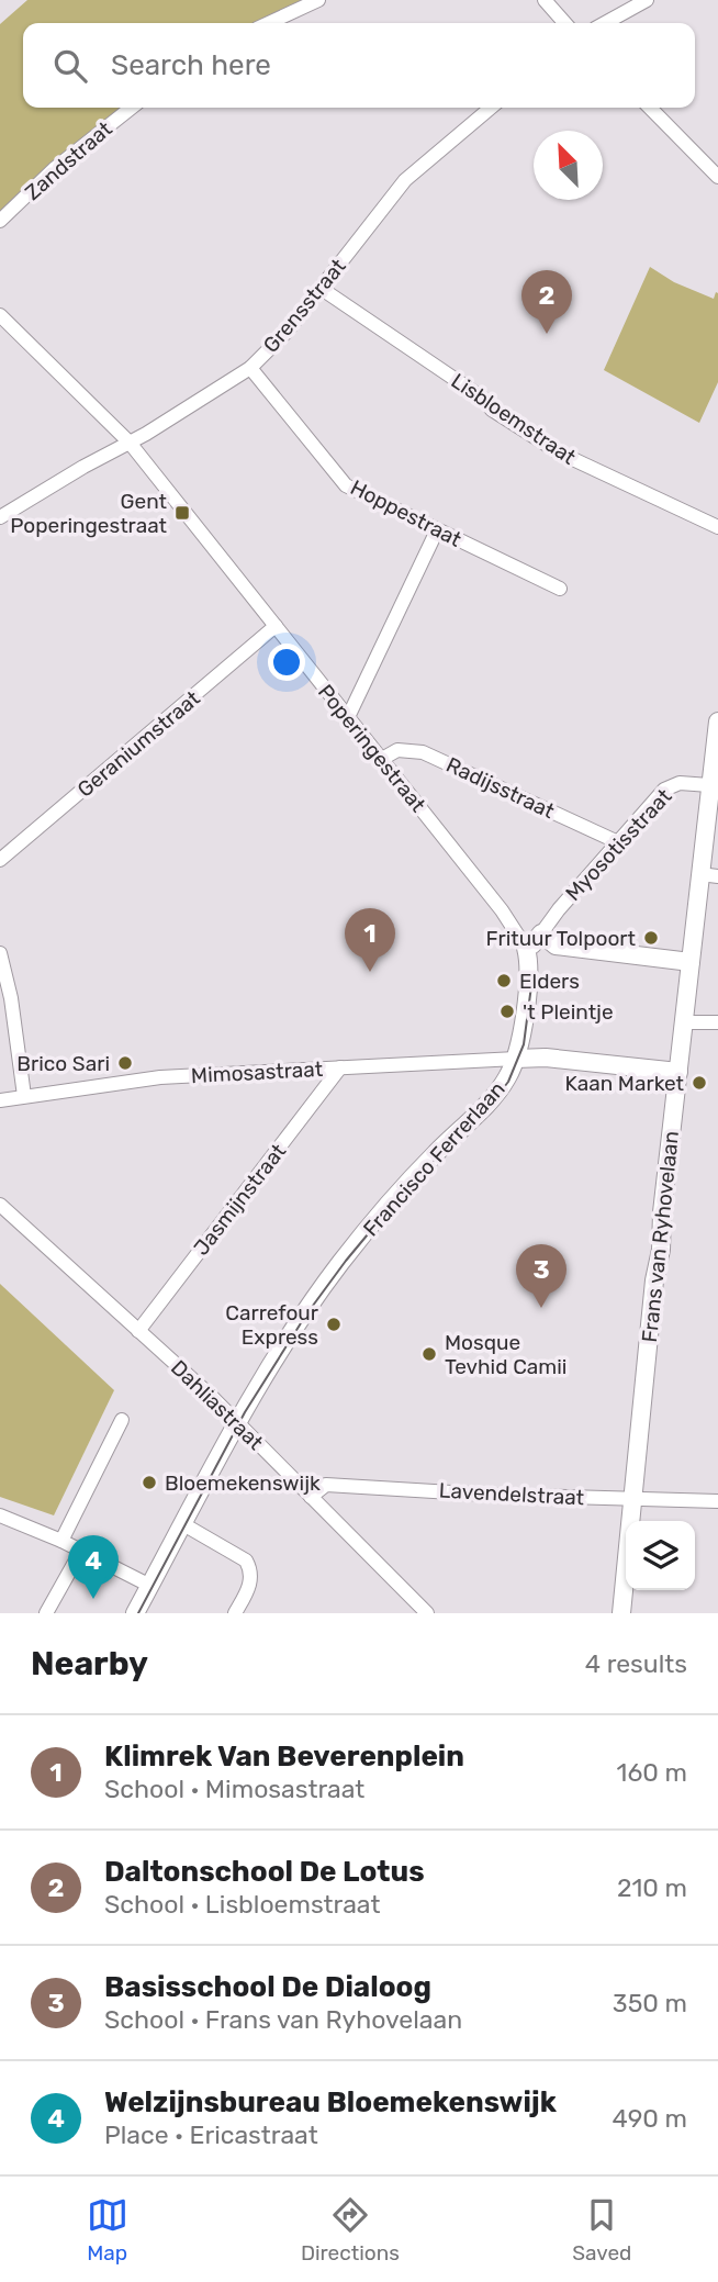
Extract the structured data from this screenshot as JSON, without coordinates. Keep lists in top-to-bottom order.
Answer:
{
  "streets": {
    "street": [
      "Zandstraat",
      "Grensstraat",
      "Lisbloemstraat",
      "Hoppestraat",
      "Geraniumstraat",
      "Poperingestraat",
      "Radijsstraat",
      "Myosotisstraat",
      "Mimosastraat",
      "Francisco Ferrerlaan",
      "Jasmijnstraat",
      "Frans van Ryhovelaan",
      "Dahliastraat",
      "Lavendelstraat"
    ]
  },
  "crossings": [
    ["Grensstraat", "Lisbloemstraat"],
    ["Grensstraat", "Hoppestraat"],
    ["Grensstraat", "Poperingestraat"],
    ["Geraniumstraat", "Poperingestraat"],
    ["Poperingestraat", "Radijsstraat"],
    ["Poperingestraat", "Francisco Ferrerlaan"],
    ["Radijsstraat", "Myosotisstraat"],
    ["Myosotisstraat", "Frans van Ryhovelaan"],
    ["Mimosastraat", "Francisco Ferrerlaan"],
    ["Mimosastraat", "Jasmijnstraat"],
    ["Francisco Ferrerlaan", "Dahliastraat"],
    ["Jasmijnstraat", "Dahliastraat"],
    ["Frans van Ryhovelaan", "Lavendelstraat"],
    ["Dahliastraat", "Lavendelstraat"]
  ],
  "places": {
    "transit": ["Gent Poperingestraat"],
    "other": [
      "Frituur Tolpoort",
      "Elders",
      "'t Pleintje",
      "Brico Sari",
      "Kaan Market",
      "Carrefour Express",
      "Mosque Tevhid Camii",
      "Bloemekenswijk"
    ]
  },
  "north": "top left",
  "page": {
    "search": "Search here",
    "pins": [
      "2",
      "1",
      "3",
      "4"
    ],
    "heading": ["Nearby", "4 results"],
    "list": [
      {
        "mark": "1",
        "name": "Klimrek Van Beverenplein",
        "note": "School · Mimosastraat",
        "value": "160 m"
      },
      {
        "mark": "2",
        "name": "Daltonschool De Lotus",
        "note": "School · Lisbloemstraat",
        "value": "210 m"
      },
      {
        "mark": "3",
        "name": "Basisschool De Dialoog",
        "note": "School · Frans van Ryhovelaan",
        "value": "350 m"
      },
      {
        "mark": "4",
        "name": "Welzijnsbureau Bloemekenswijk",
        "note": "Place · Ericastraat",
        "value": "490 m"
      }
    ],
    "nav": ["Map", "Directions", "Saved"]
  }
}
